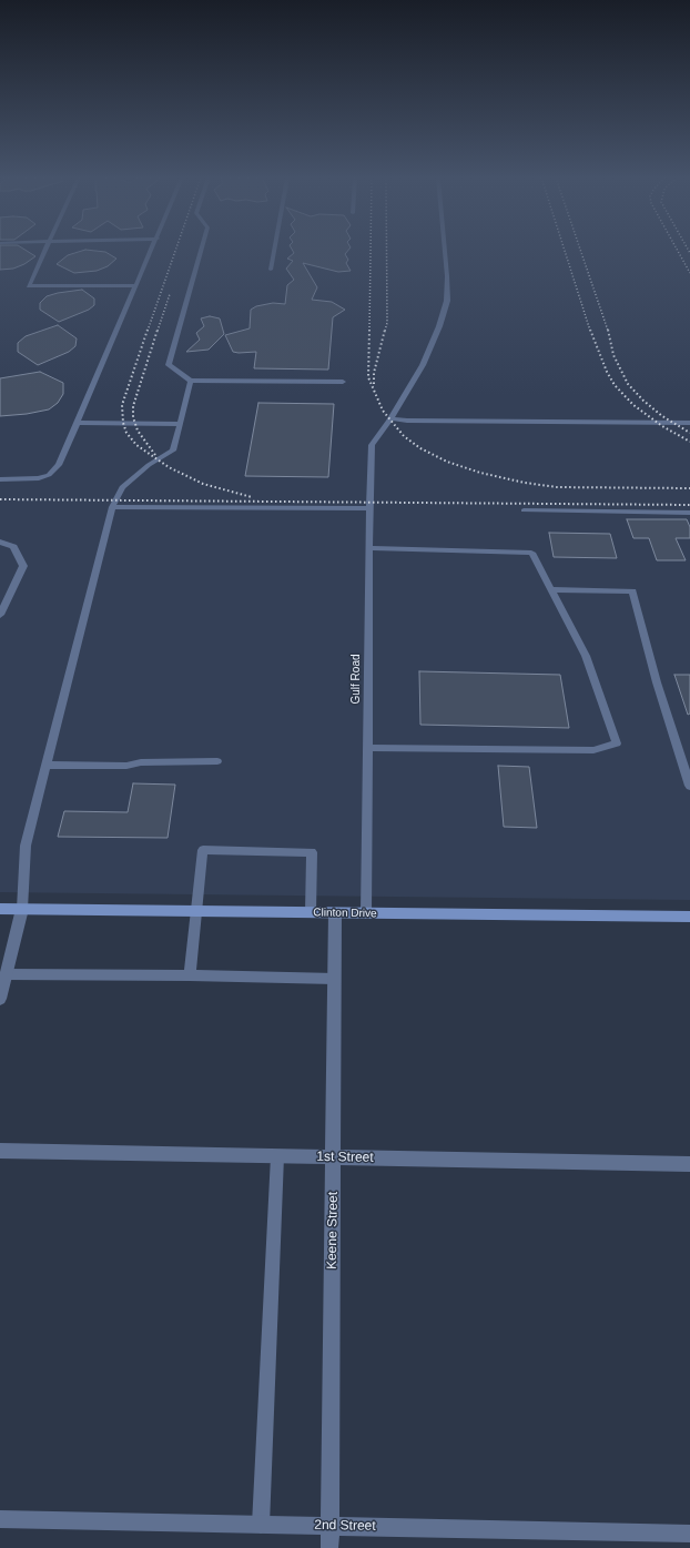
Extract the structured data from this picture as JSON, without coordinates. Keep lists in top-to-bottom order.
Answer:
{
  "streets": {
    "main road": ["Clinton Drive"],
    "street": ["1st Street", "Keene Street", "2nd Street"],
    "lane": ["Gulf Road"]
  },
  "crossings": [
    ["Gulf Road", "Clinton Drive"],
    ["Clinton Drive", "Keene Street"],
    ["1st Street", "Keene Street"],
    ["Keene Street", "2nd Street"]
  ]
}
